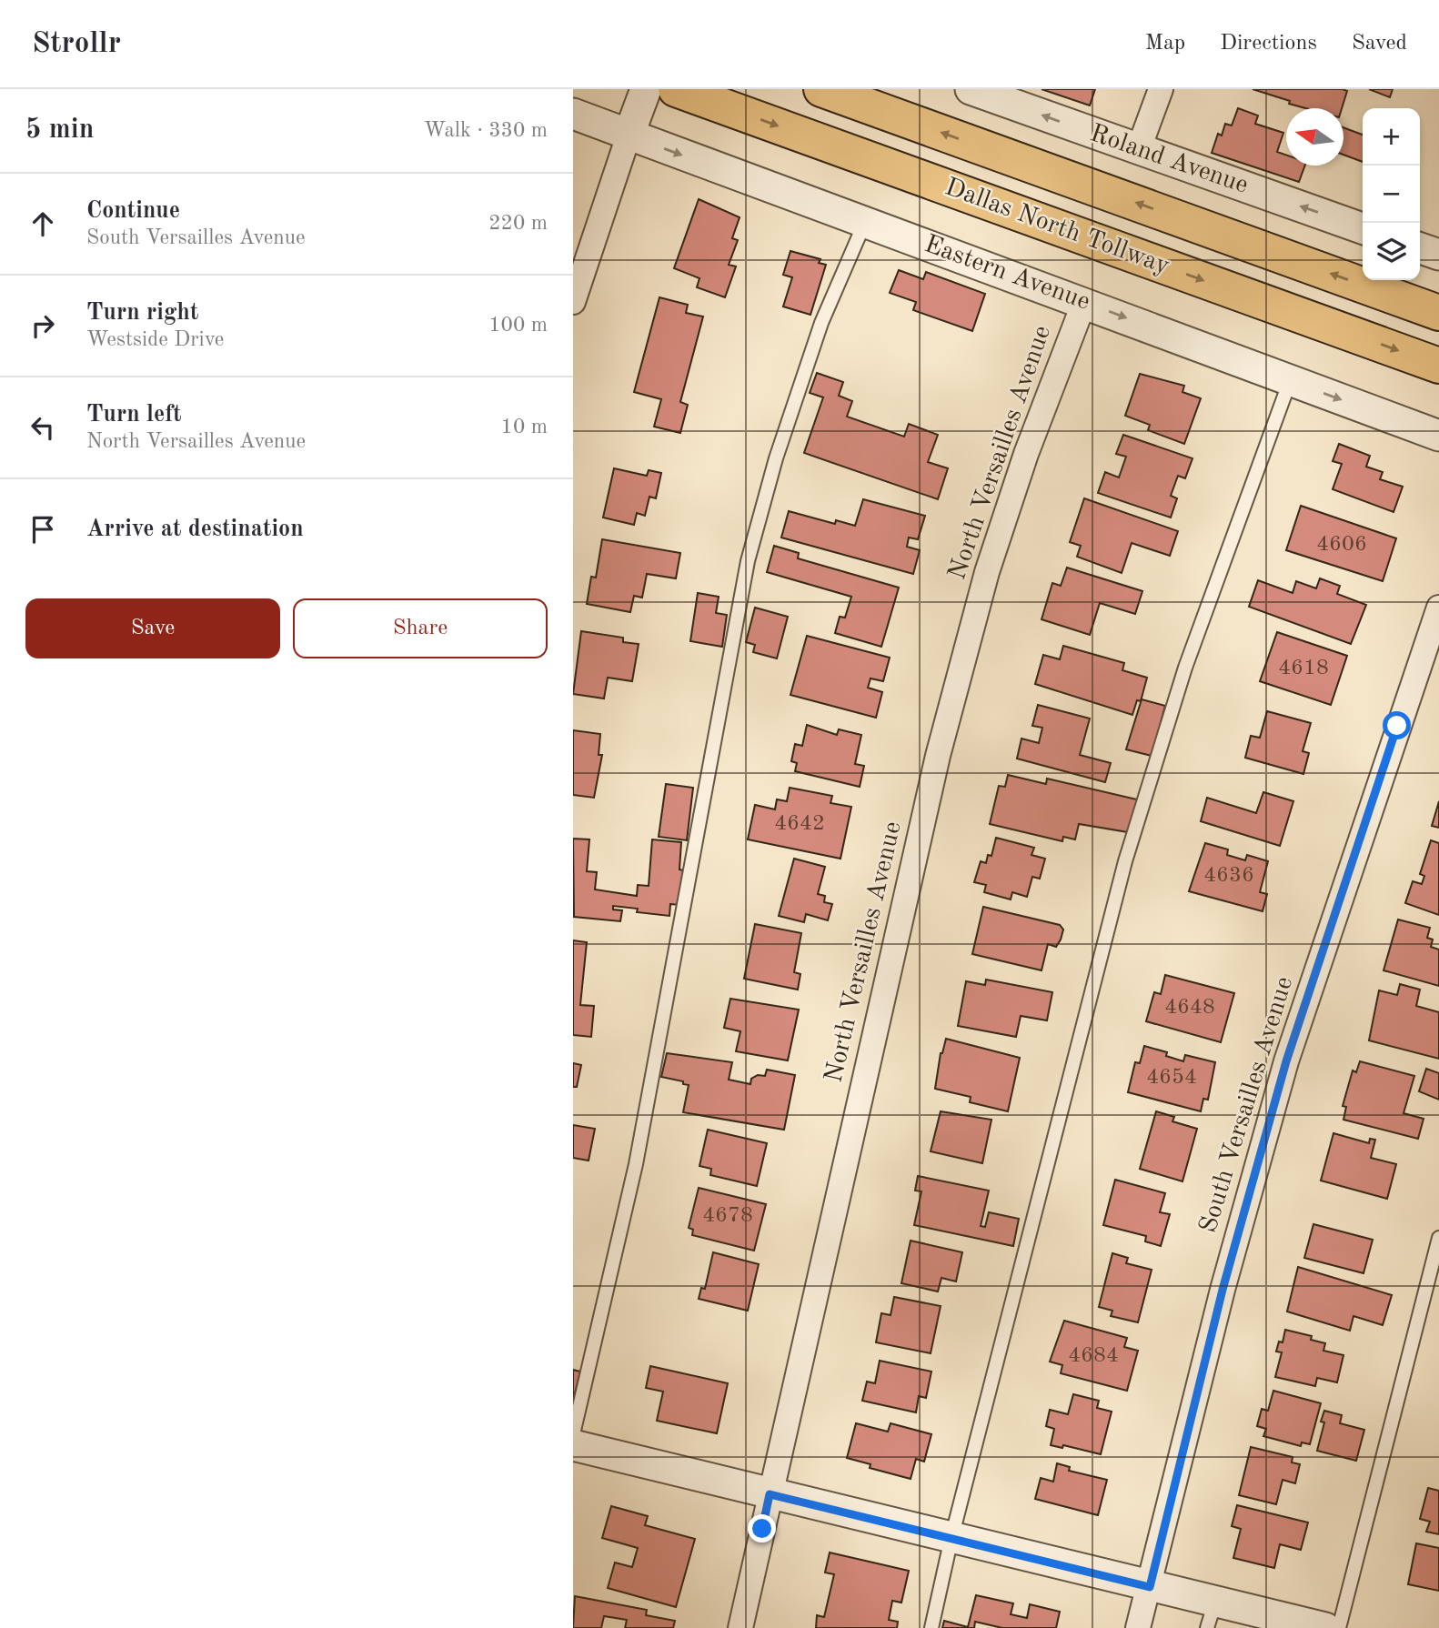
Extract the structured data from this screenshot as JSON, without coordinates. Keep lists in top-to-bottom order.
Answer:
{
  "streets": {
    "highway": ["Dallas North Tollway"],
    "street": [
      "Roland Avenue",
      "Eastern Avenue",
      "North Versailles Avenue",
      "South Versailles Avenue"
    ]
  },
  "crossings": [
    ["Eastern Avenue", "North Versailles Avenue"]
  ],
  "one_way": ["Roland Avenue", "Eastern Avenue"],
  "house_numbers": [
    "4606",
    "4618",
    "4642",
    "4636",
    "4648",
    "4654",
    "4678",
    "4684"
  ],
  "north": "left",
  "page": {
    "header": "Strollr",
    "nav": ["Map", "Directions", "Saved"],
    "heading": ["5 min", "Walk · 330 m"],
    "map_buttons": ["+", "−"],
    "list": [
      ["Continue", "South Versailles Avenue", "220 m"],
      ["Turn right", "Westside Drive", "100 m"],
      ["Turn left", "North Versailles Avenue", "10 m"],
      "Arrive at destination"
    ],
    "buttons": ["Save", "Share"]
  }
}
